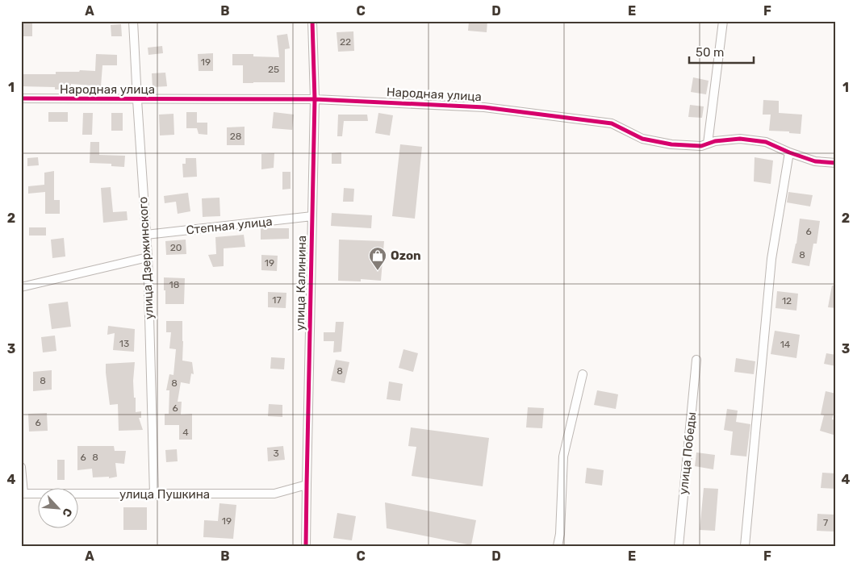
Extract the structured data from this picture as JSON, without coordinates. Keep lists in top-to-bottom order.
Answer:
{
  "streets": {
    "street": [
      "Народная улица",
      "Степная улица",
      "улица Дзержинского",
      "улица Калинина",
      "улица Победы",
      "улица Пушкина"
    ]
  },
  "crossings": [
    ["Народная улица", "улица Дзержинского"],
    ["Народная улица", "улица Калинина"],
    ["Степная улица", "улица Дзержинского"],
    ["Степная улица", "улица Калинина"],
    ["улица Дзержинского", "улица Пушкина"],
    ["улица Калинина", "улица Пушкина"]
  ],
  "places": {
    "shop": ["Ozon"]
  },
  "house_numbers": [
    "22",
    "19",
    "25",
    "28",
    "6",
    "20",
    "8",
    "19",
    "18",
    "17",
    "12",
    "13",
    "14",
    "8",
    "8",
    "8",
    "6",
    "6",
    "4",
    "3",
    "6",
    "8",
    "19",
    "7"
  ],
  "scale_bar": "50 m",
  "north": "bottom right",
  "grid": {
    "columns": [
      "A",
      "B",
      "C",
      "D",
      "E",
      "F"
    ],
    "rows": [
      "1",
      "2",
      "3",
      "4"
    ]
  }
}
